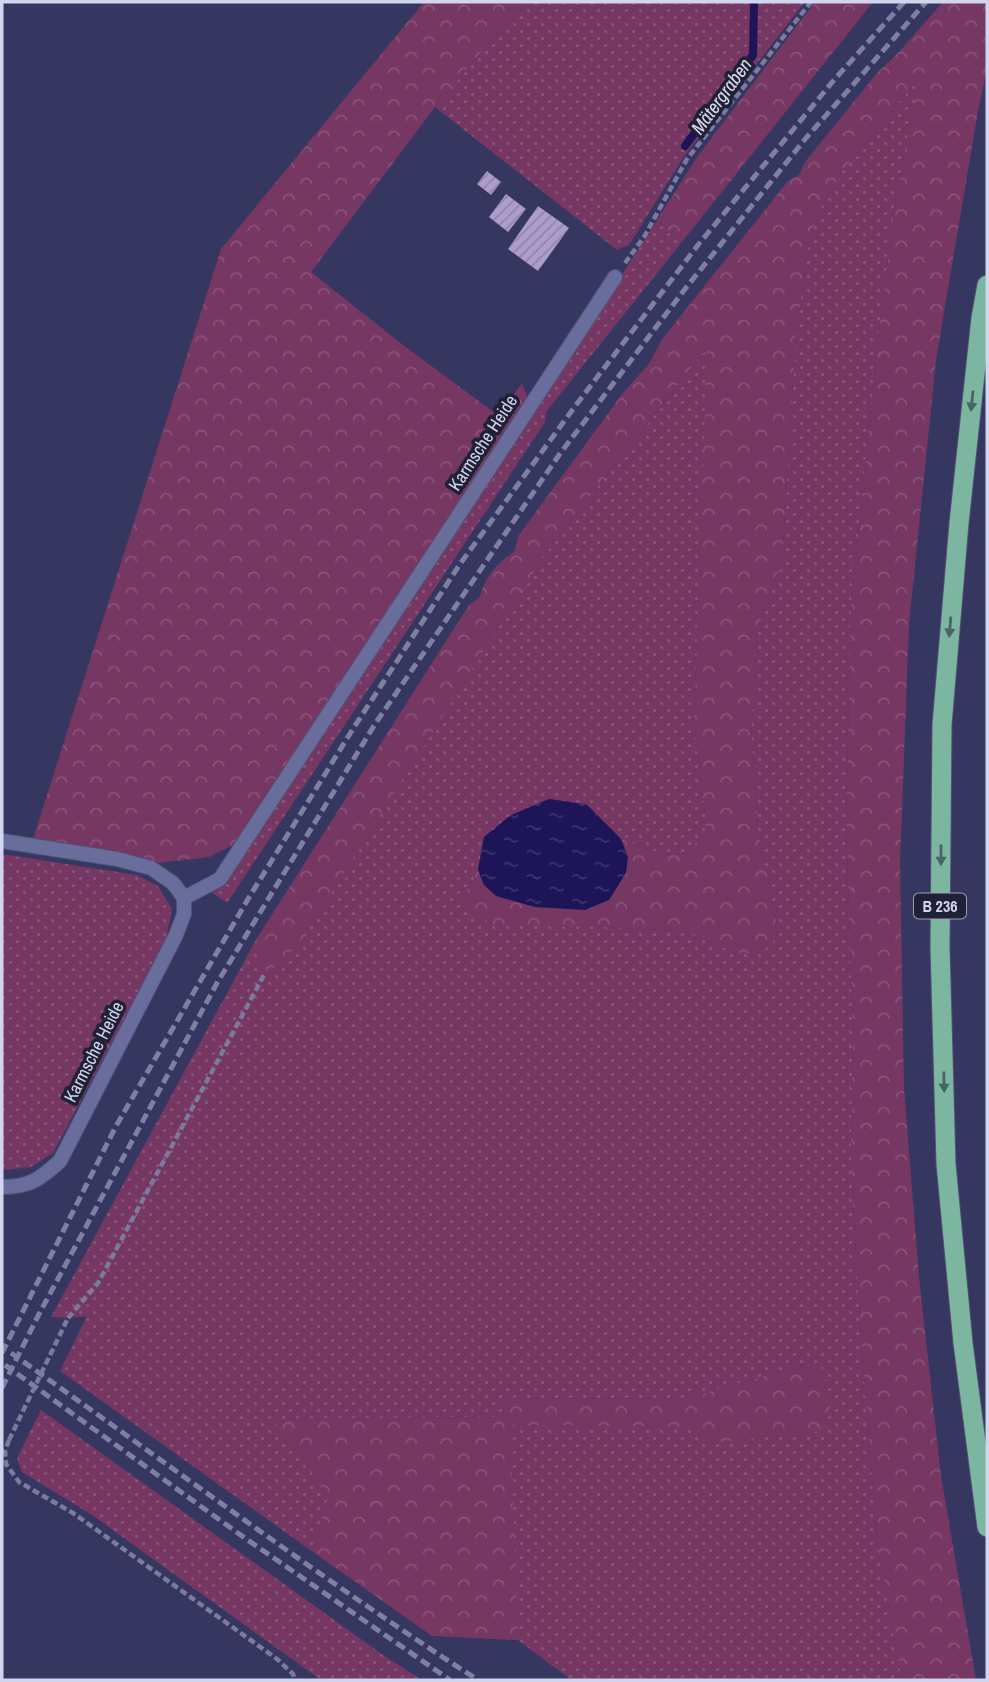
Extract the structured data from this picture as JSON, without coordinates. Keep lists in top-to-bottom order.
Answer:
{
  "streets": {
    "highway": ["B 236"],
    "lane": ["Karmsche Heide"]
  },
  "water": ["Mätergraben"]
}
